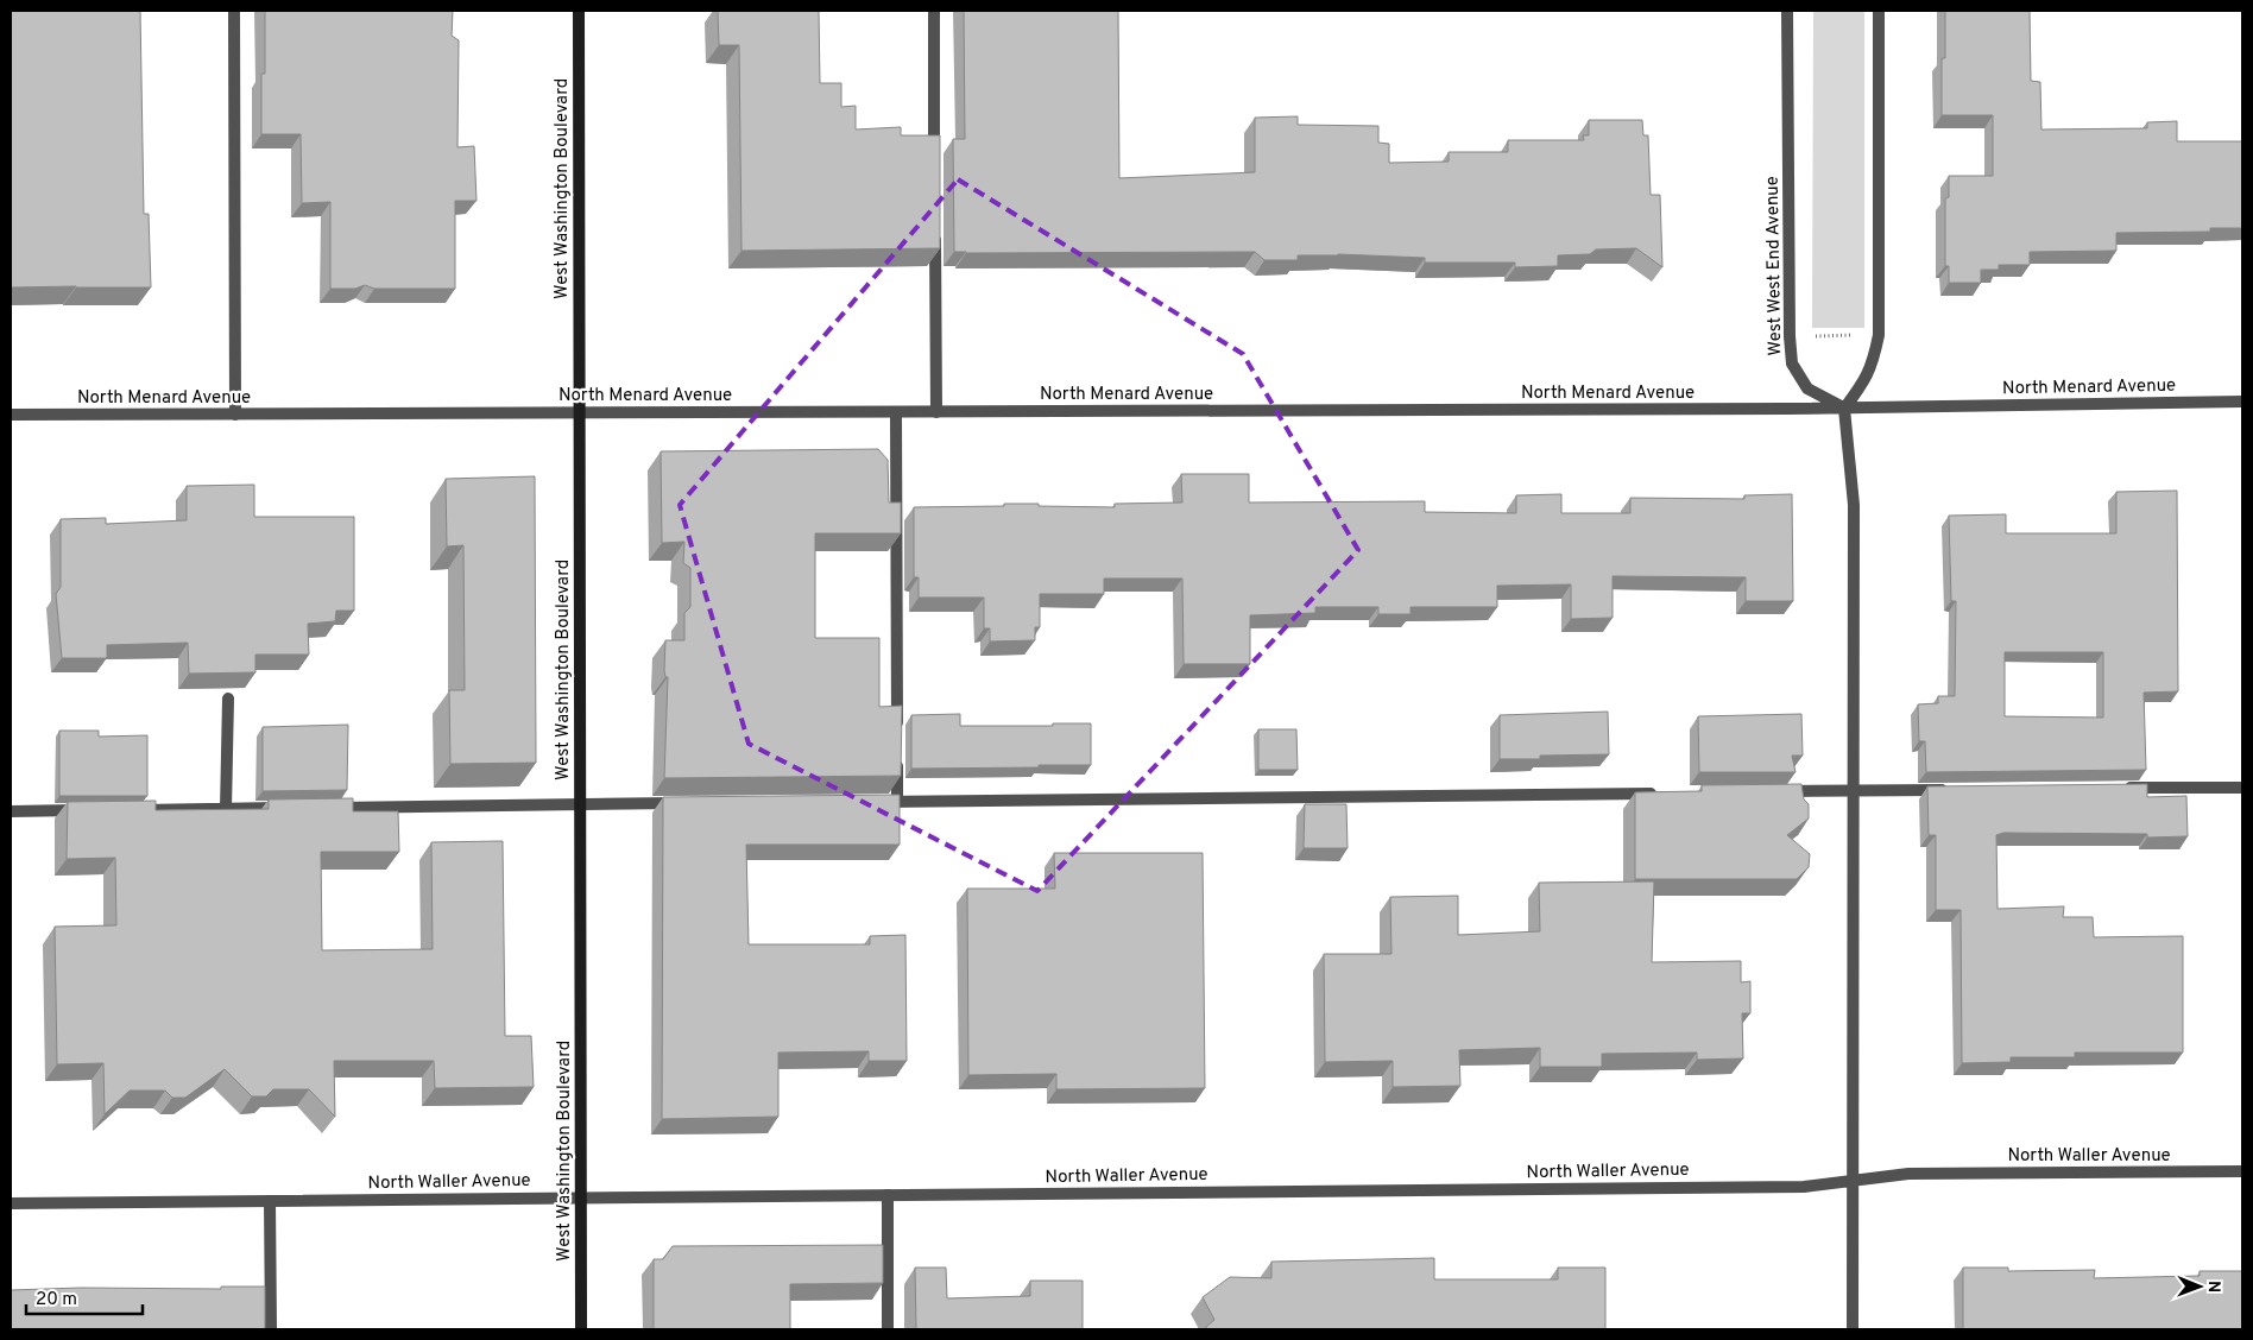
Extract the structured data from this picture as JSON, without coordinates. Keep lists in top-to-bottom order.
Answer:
{
  "streets": {
    "street": [
      "West Washington Boulevard",
      "West West End Avenue",
      "North Menard Avenue",
      "North Waller Avenue"
    ]
  },
  "crossings": [
    ["West Washington Boulevard", "North Menard Avenue"],
    ["West Washington Boulevard", "North Waller Avenue"],
    ["West West End Avenue", "North Menard Avenue"]
  ],
  "scale_bar": "20 m",
  "north": "right"
}
